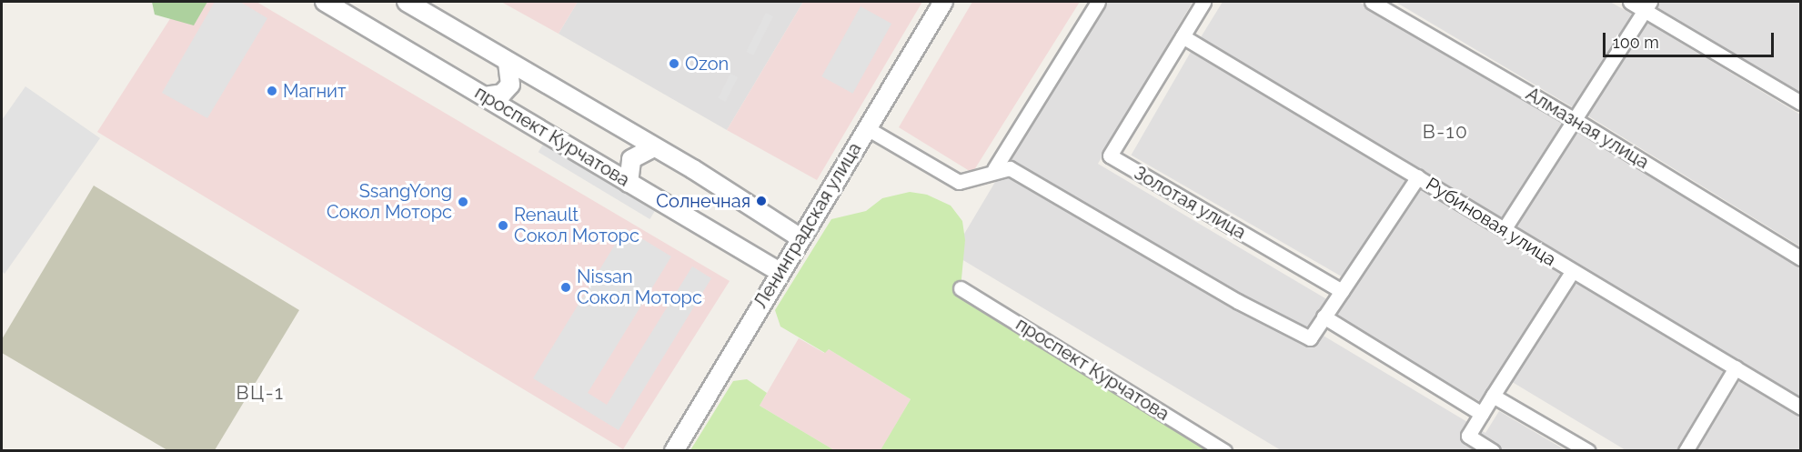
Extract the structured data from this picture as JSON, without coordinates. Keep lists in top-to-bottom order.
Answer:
{
  "streets": {
    "street": [
      "Алмазная улица",
      "проспект Курчатова",
      "Золотая улица",
      "Рубиновая улица",
      "Ленинградская улица"
    ]
  },
  "crossings": [
    ["проспект Курчатова", "Ленинградская улица"],
    ["Золотая улица", "Рубиновая улица"]
  ],
  "districts": ["В-10", "ВЦ-1"],
  "places": [
    "Ozon",
    "Магнит",
    "Солнечная",
    "SsangYong Сокол Моторс",
    "Renault Сокол Моторс",
    "Nissan Сокол Моторс"
  ],
  "scale_bar": "100 m"
}
